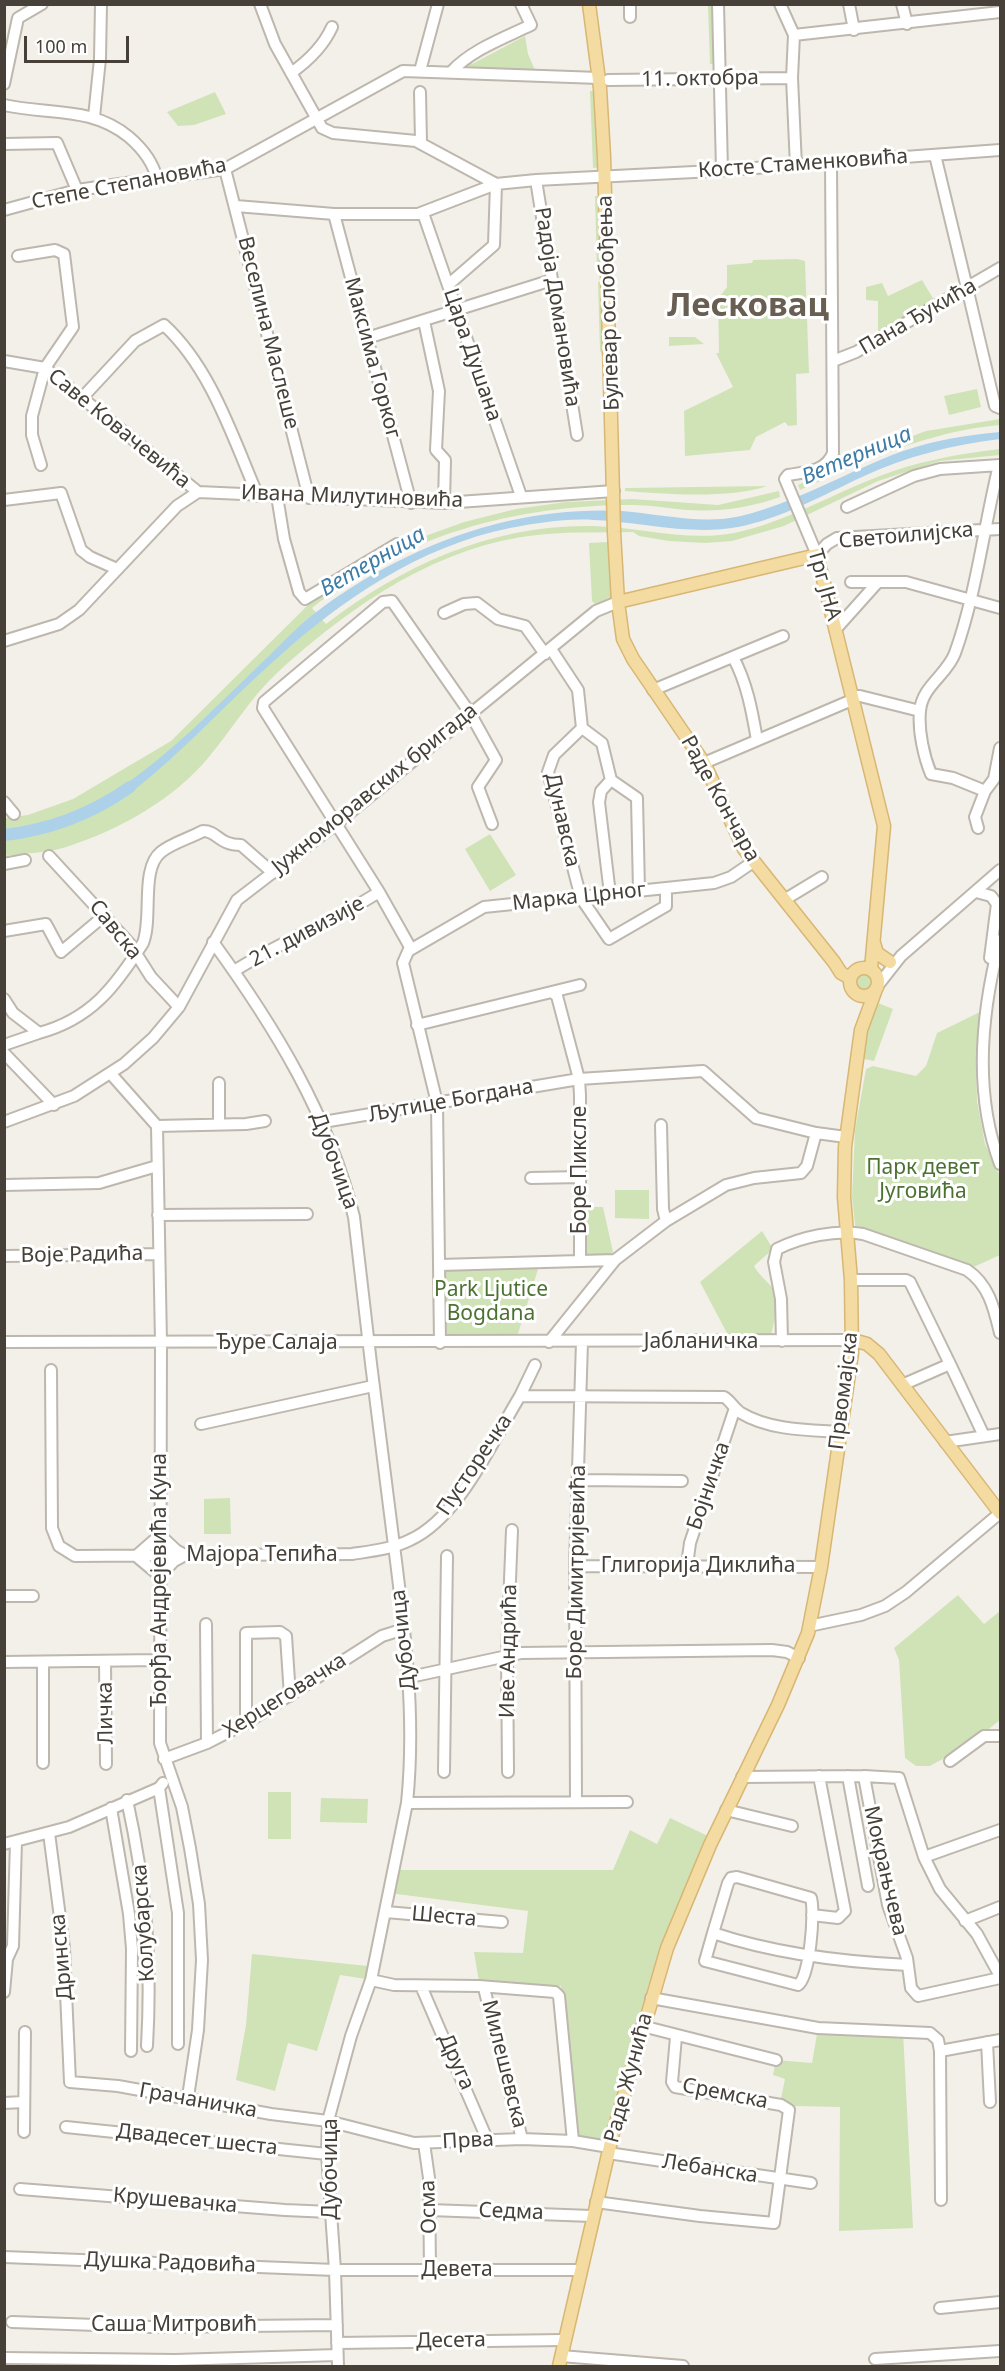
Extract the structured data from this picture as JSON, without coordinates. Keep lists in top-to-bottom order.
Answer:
{
  "streets": {
    "main road": [
      "Булевар ослобођења",
      "Трг ЈНА",
      "Јужноморавских бригада",
      "Раде Кончара",
      "Првомајска",
      "Раде Жунића"
    ],
    "street": [
      "11. октобра",
      "Косте Стаменковића",
      "Степе Степановића",
      "Радоја Домановића",
      "Пана Ђукића",
      "Веселина Маслеше",
      "Цара Душана",
      "Максима Горког",
      "Саве Ковачевића",
      "Ивана Милутиновића",
      "Светоилијска",
      "Дунавска",
      "Марка Црног",
      "Савска",
      "21. дивизије",
      "Љутице Богдана",
      "Дубочица",
      "Боре Пиксле",
      "Воје Радића",
      "Јабланичка",
      "Ђуре Салаја",
      "Пусторечка",
      "Бојничка",
      "Мајора Тепића",
      "Глигорија Диклића",
      "Боре Димитријевића",
      "Ђорђа Андрејевића Куна",
      "Иве Андрића",
      "Херцеговачка",
      "Личка",
      "Мокрањчева",
      "Шеста",
      "Колубарска",
      "Дринска",
      "Друга",
      "Милешевска",
      "Сремска",
      "Грачаничка",
      "Двадесет шеста",
      "Прва",
      "Лебанска",
      "Крушевачка",
      "Осма",
      "Седма",
      "Душка Радовића",
      "Девета",
      "Саша Митровић",
      "Десета"
    ]
  },
  "crossings": [
    ["11. октобра", "Степе Степановића"],
    ["11. октобра", "Булевар ослобођења"],
    ["Косте Стаменковића", "Булевар ослобођења"],
    ["Косте Стаменковића", "Радоја Домановића"],
    ["Косте Стаменковића", "Цара Душана"],
    ["Степе Степановића", "Веселина Маслеше"],
    ["Булевар ослобођења", "Ивана Милутиновића"],
    ["Булевар ослобођења", "Јужноморавских бригада"],
    ["Булевар ослобођења", "Раде Кончара"],
    ["Пана Ђукића", "Трг ЈНА"],
    ["Веселина Маслеше", "Ивана Милутиновића"],
    ["Цара Душана", "Ивана Милутиновића"],
    ["Максима Горког", "Ивана Милутиновића"],
    ["Саве Ковачевића", "Ивана Милутиновића"],
    ["Светоилијска", "Трг ЈНА"],
    ["Светоилијска", "Јужноморавских бригада"],
    ["Трг ЈНА", "Јужноморавских бригада"],
    ["Јужноморавских бригада", "Раде Кончара"],
    ["Јужноморавских бригада", "Савска"],
    ["Јужноморавских бригада", "Дубочица"],
    ["Раде Кончара", "Марка Црног"],
    ["Раде Кончара", "Првомајска"],
    ["Дунавска", "Марка Црног"],
    ["21. дивизије", "Дубочица"],
    ["Љутице Богдана", "Дубочица"],
    ["Љутице Богдана", "Боре Пиксле"],
    ["Љутице Богдана", "Првомајска"],
    ["Дубочица", "Ђуре Салаја"],
    ["Дубочица", "Пусторечка"],
    ["Дубочица", "Мајора Тепића"],
    ["Дубочица", "Херцеговачка"],
    ["Дубочица", "Шеста"],
    ["Дубочица", "Грачаничка"],
    ["Дубочица", "Двадесет шеста"],
    ["Дубочица", "Прва"],
    ["Дубочица", "Крушевачка"],
    ["Дубочица", "Душка Радовића"],
    ["Дубочица", "Девета"],
    ["Дубочица", "Саша Митровић"],
    ["Дубочица", "Десета"],
    ["Воје Радића", "Ђорђа Андрејевића Куна"],
    ["Јабланичка", "Ђуре Салаја"],
    ["Јабланичка", "Првомајска"],
    ["Јабланичка", "Боре Димитријевића"],
    ["Ђуре Салаја", "Ђорђа Андрејевића Куна"],
    ["Првомајска", "Пусторечка"],
    ["Првомајска", "Глигорија Диклића"],
    ["Првомајска", "Мокрањчева"],
    ["Првомајска", "Раде Жунића"],
    ["Пусторечка", "Бојничка"],
    ["Пусторечка", "Мајора Тепића"],
    ["Пусторечка", "Боре Димитријевића"],
    ["Бојничка", "Глигорија Диклића"],
    ["Мајора Тепића", "Ђорђа Андрејевића Куна"],
    ["Глигорија Диклића", "Боре Димитријевића"],
    ["Ђорђа Андрејевића Куна", "Херцеговачка"],
    ["Ђорђа Андрејевића Куна", "Грачаничка"],
    ["Мокрањчева", "Раде Жунића"],
    ["Дринска", "Грачаничка"],
    ["Друга", "Прва"],
    ["Милешевска", "Раде Жунића"],
    ["Милешевска", "Прва"],
    ["Раде Жунића", "Прва"],
    ["Раде Жунића", "Лебанска"],
    ["Раде Жунића", "Седма"],
    ["Раде Жунића", "Девета"],
    ["Раде Жунића", "Десета"],
    ["Сремска", "Лебанска"],
    ["Грачаничка", "Прва"],
    ["Прва", "Лебанска"],
    ["Прва", "Осма"],
    ["Осма", "Седма"],
    ["Осма", "Девета"],
    ["Душка Радовића", "Девета"]
  ],
  "districts": ["Лесковац"],
  "water": ["Ветерница"],
  "parks": ["Парк девет Југовића", "Park Ljutice Bogdana"],
  "scale_bar": "100 m"
}
